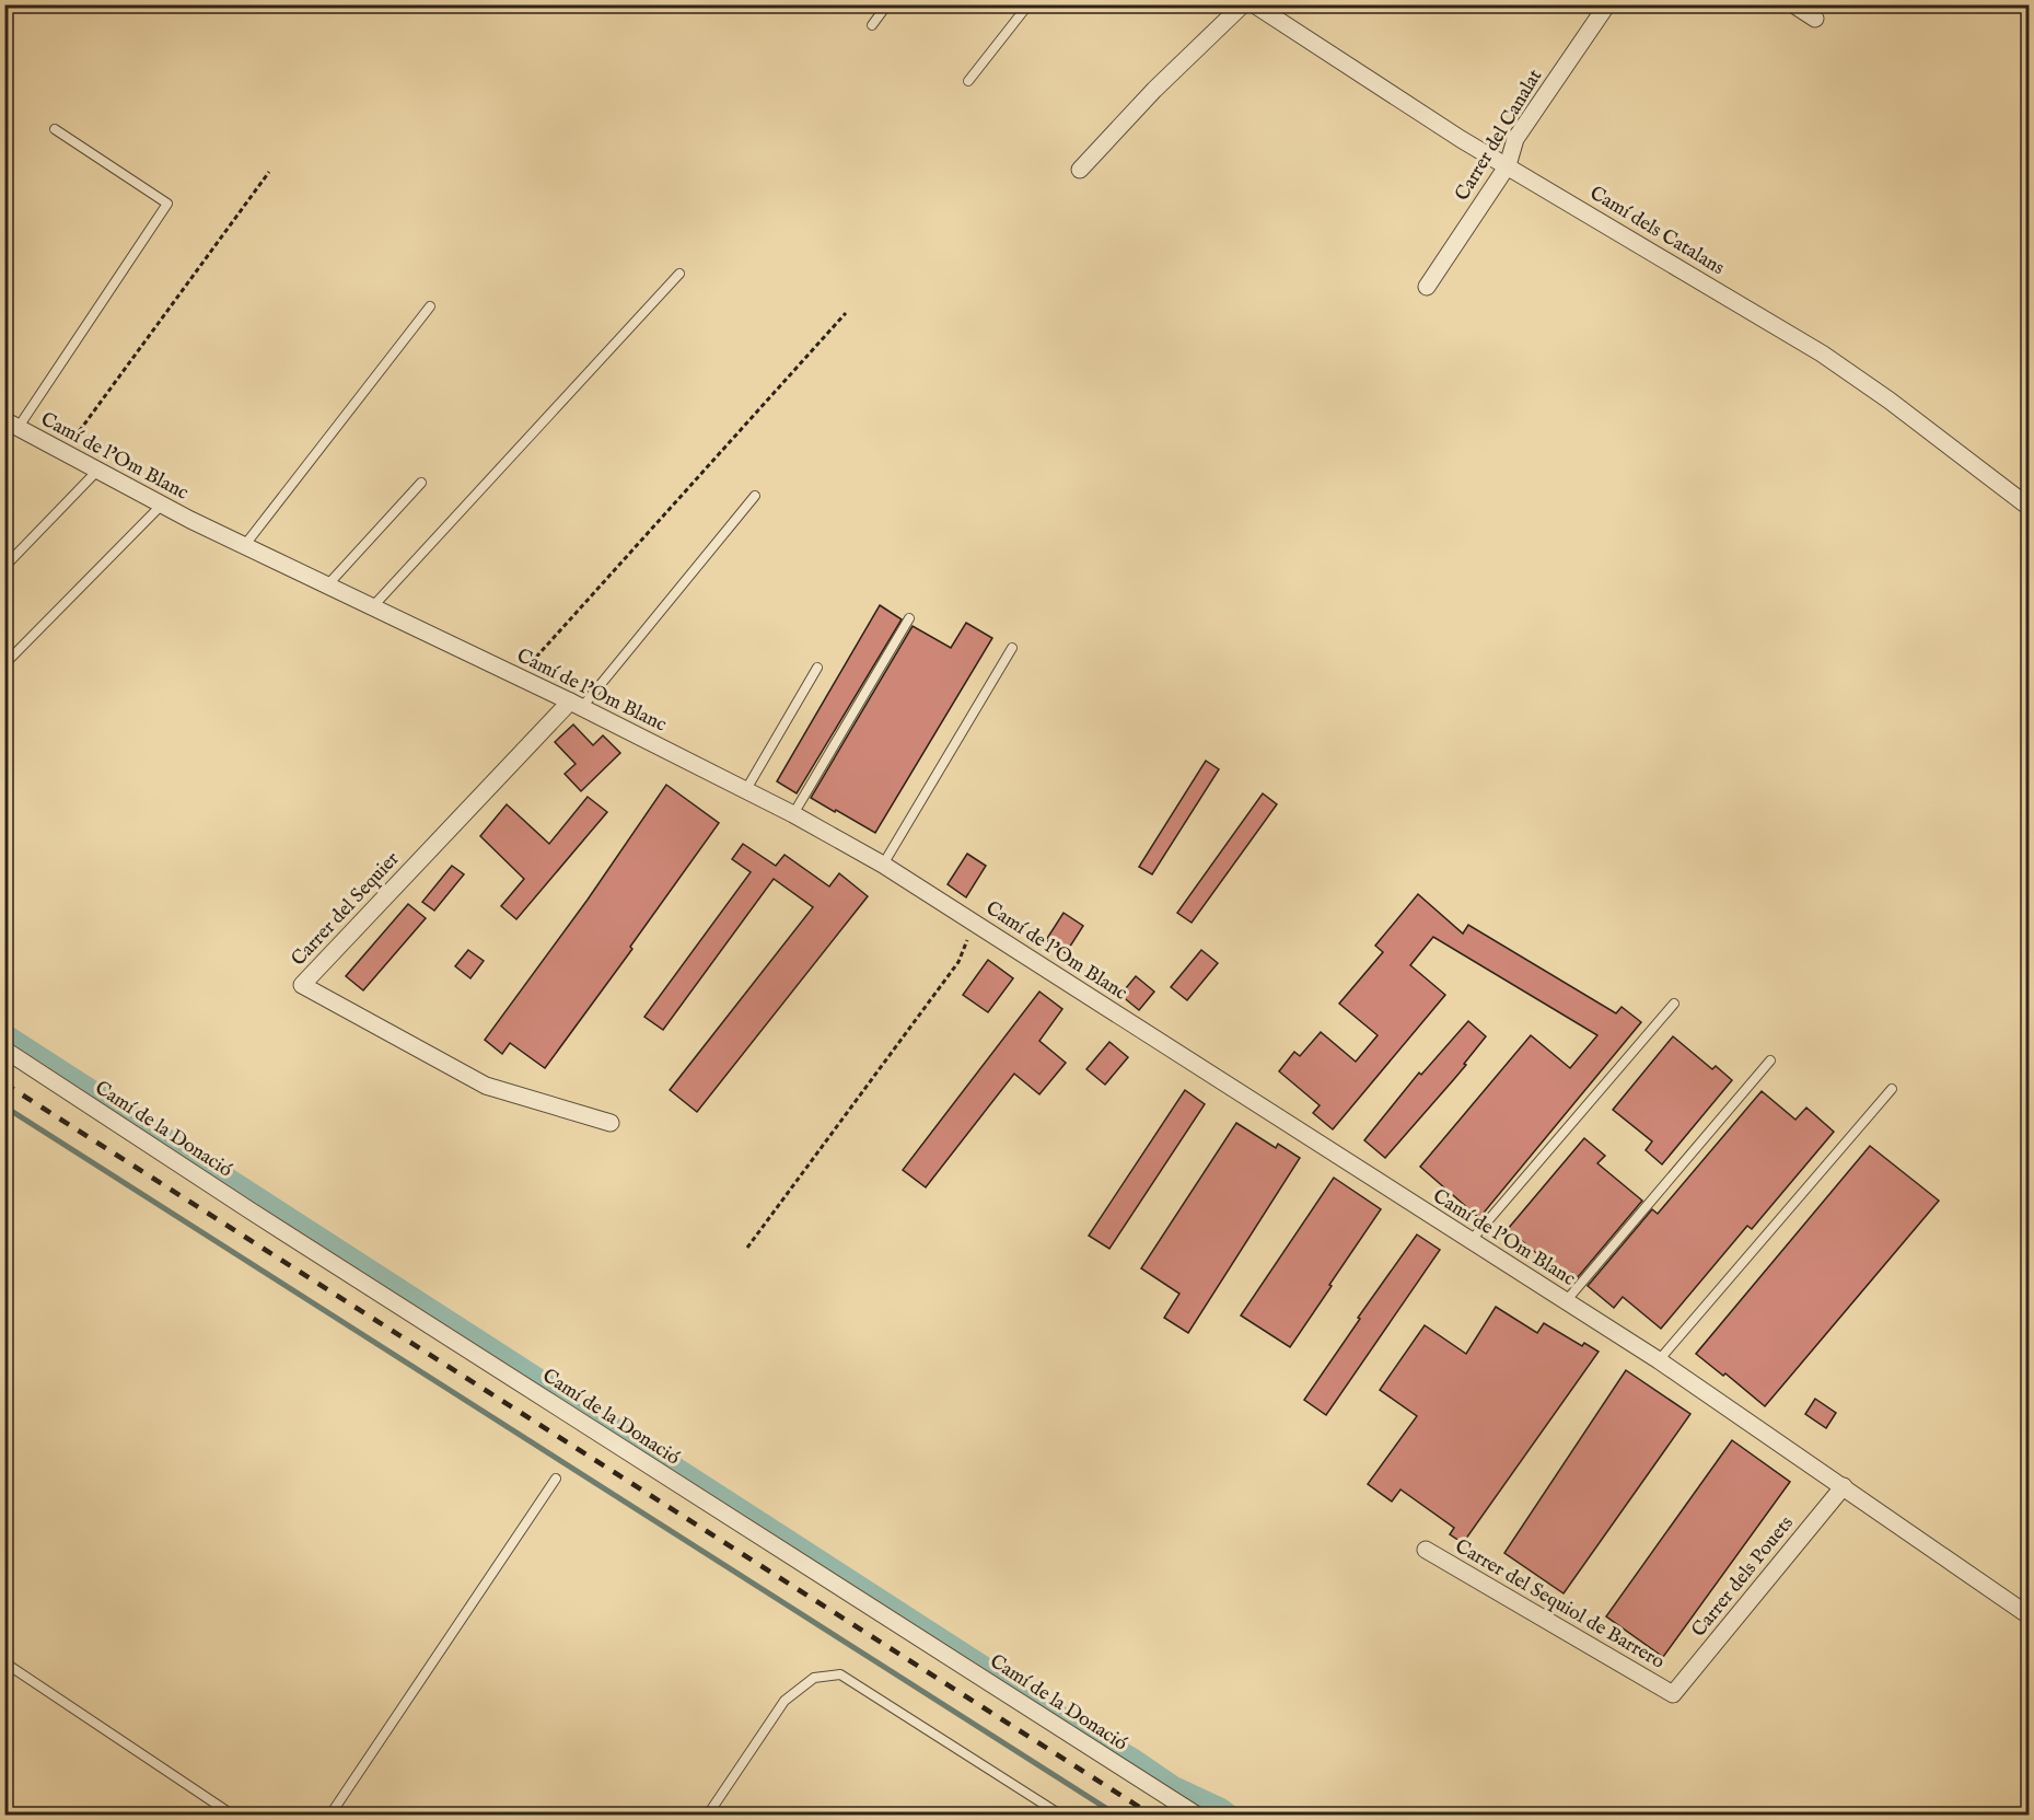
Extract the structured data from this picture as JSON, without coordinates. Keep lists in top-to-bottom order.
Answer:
{
  "streets": {
    "street": [
      "Carrer del Canalat",
      "Camí dels Catalans",
      "Camí de l'Om Blanc",
      "Carrer del Sequier",
      "Camí de la Donació",
      "Carrer dels Pouets",
      "Carrer del Sequiol de Barrero"
    ]
  },
  "crossings": [
    ["Carrer del Canalat", "Camí dels Catalans"],
    ["Camí de l'Om Blanc", "Carrer del Sequier"],
    ["Camí de l'Om Blanc", "Carrer dels Pouets"],
    ["Carrer dels Pouets", "Carrer del Sequiol de Barrero"]
  ]
}
